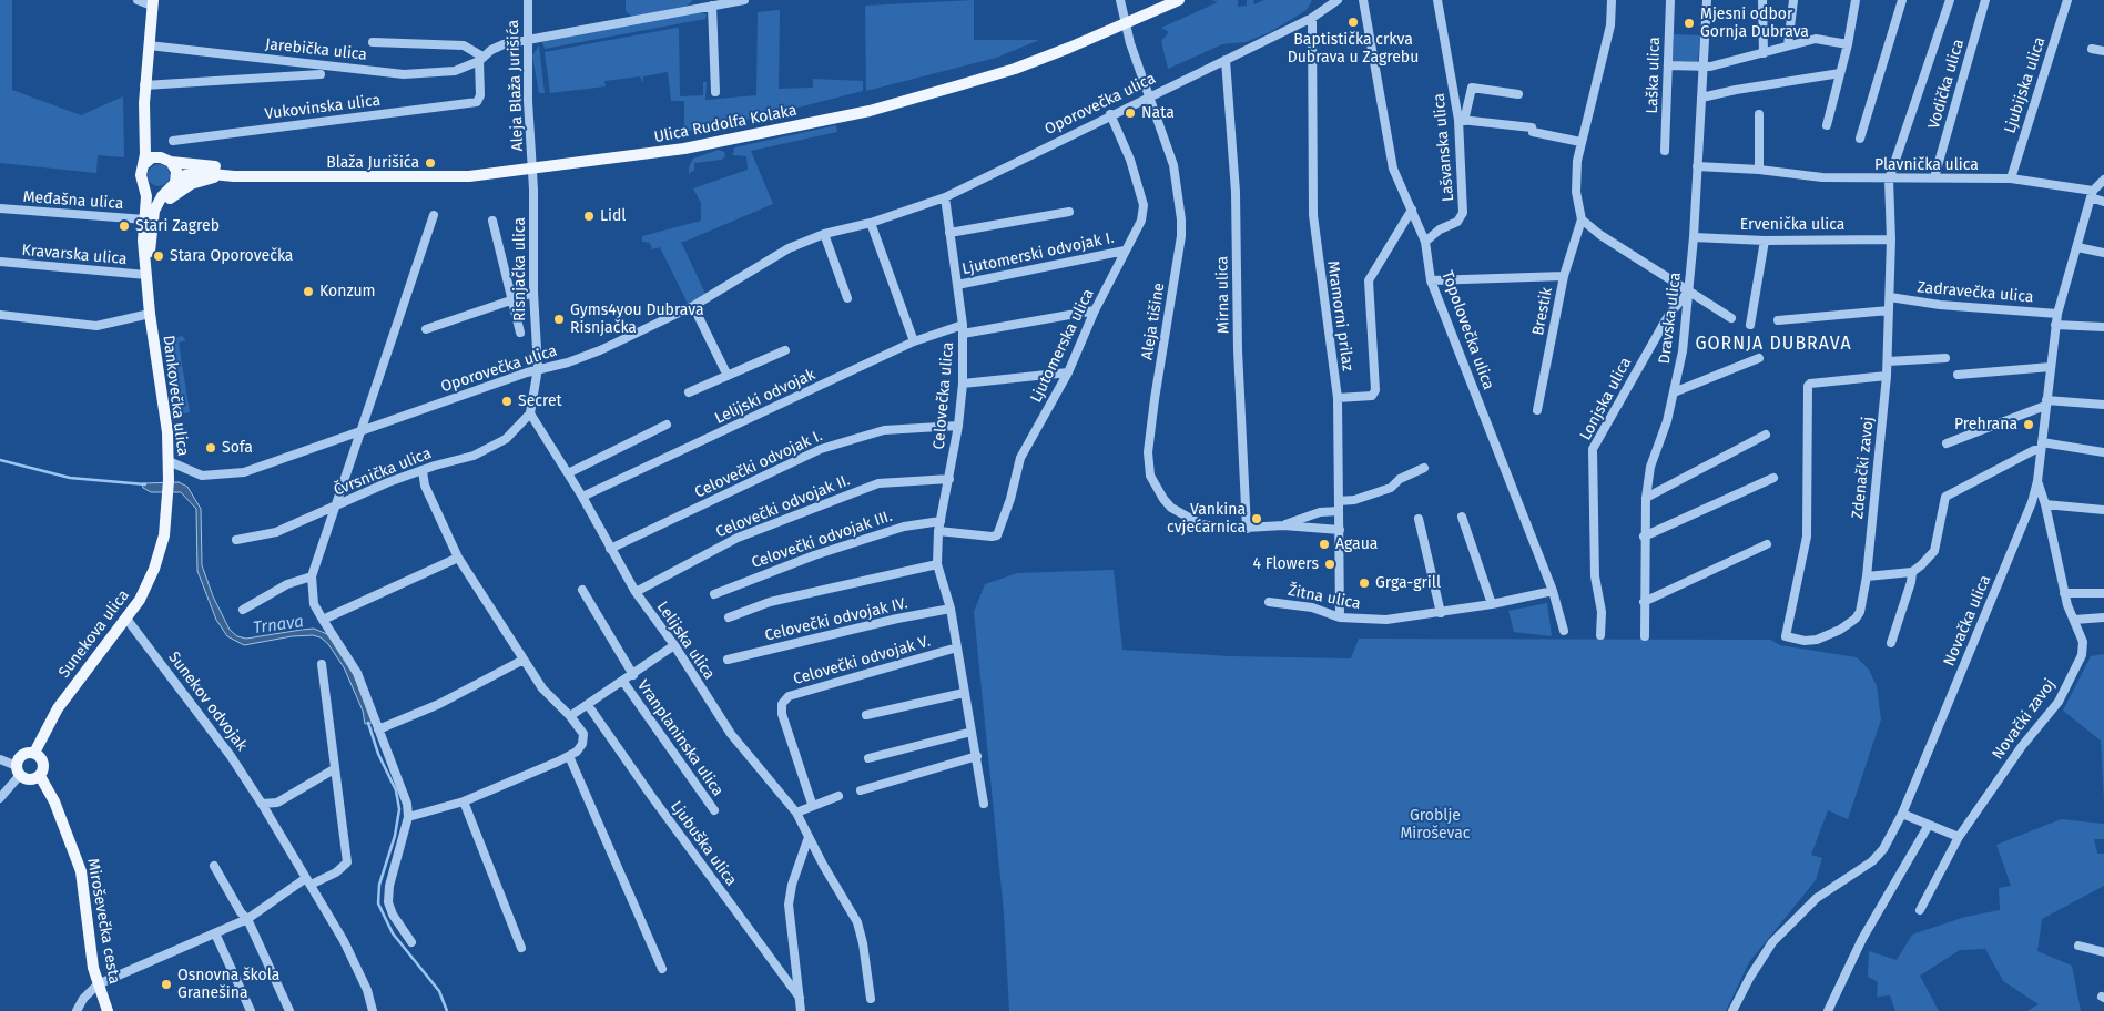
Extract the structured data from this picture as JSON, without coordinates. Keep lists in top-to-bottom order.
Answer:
{
  "streets": {
    "main road": [
      "Ulica Rudolfa Kolaka",
      "Dankovečka ulica",
      "Sunekova ulica",
      "Miroševečka cesta"
    ],
    "street": [
      "Jarebička ulica",
      "Laška ulica",
      "Vodička ulica",
      "Aleja Blaža Jurišića",
      "Ljubijska ulica",
      "Oporovečka ulica",
      "Vukovinska ulica",
      "Lašvanska ulica",
      "Plavnička ulica",
      "Međašna ulica",
      "Ervenička ulica",
      "Ljutomerski odvojak I.",
      "Kravarska ulica",
      "Risnjačka ulica",
      "Zadravečka ulica",
      "Mirna ulica",
      "Brestik",
      "Mramorni prilaz",
      "Dravska ulica",
      "Aleja tišine",
      "Topolovečka ulica",
      "Ljutomerska ulica",
      "Celovečka ulica",
      "Lelijski odvojak",
      "Lonjska ulica",
      "Celovečki odvojak I.",
      "Zdenački zavoj",
      "Čvrsnička ulica",
      "Celovečki odvojak II.",
      "Celovečki odvojak III.",
      "Žitna ulica",
      "Celovečki odvojak IV.",
      "Novačka ulica",
      "Lelijska ulica",
      "Celovečki odvojak V.",
      "Sunekov odvojak",
      "Novački zavoj",
      "Vranplaninska ulica",
      "Ljubuška ulica"
    ]
  },
  "crossings": [
    ["Jarebička ulica", "Aleja Blaža Jurišića"],
    ["Jarebička ulica", "Vukovinska ulica"],
    ["Vodička ulica", "Plavnička ulica"],
    ["Aleja Blaža Jurišića", "Ulica Rudolfa Kolaka"],
    ["Aleja Blaža Jurišića", "Risnjačka ulica"],
    ["Ljubijska ulica", "Plavnička ulica"],
    ["Oporovečka ulica", "Risnjačka ulica"],
    ["Oporovečka ulica", "Mirna ulica"],
    ["Oporovečka ulica", "Mramorni prilaz"],
    ["Oporovečka ulica", "Aleja tišine"],
    ["Oporovečka ulica", "Ljutomerska ulica"],
    ["Oporovečka ulica", "Dankovečka ulica"],
    ["Oporovečka ulica", "Celovečka ulica"],
    ["Ulica Rudolfa Kolaka", "Risnjačka ulica"],
    ["Ulica Rudolfa Kolaka", "Aleja tišine"],
    ["Ulica Rudolfa Kolaka", "Dankovečka ulica"],
    ["Lašvanska ulica", "Topolovečka ulica"],
    ["Plavnička ulica", "Dravska ulica"],
    ["Plavnička ulica", "Zdenački zavoj"],
    ["Plavnička ulica", "Novačka ulica"],
    ["Međašna ulica", "Dankovečka ulica"],
    ["Ervenička ulica", "Dravska ulica"],
    ["Ervenička ulica", "Zdenački zavoj"],
    ["Ljutomerski odvojak I.", "Ljutomerska ulica"],
    ["Ljutomerski odvojak I.", "Celovečka ulica"],
    ["Kravarska ulica", "Dankovečka ulica"],
    ["Zadravečka ulica", "Zdenački zavoj"],
    ["Zadravečka ulica", "Novačka ulica"],
    ["Mirna ulica", "Aleja tišine"],
    ["Mramorni prilaz", "Aleja tišine"],
    ["Mramorni prilaz", "Žitna ulica"],
    ["Dravska ulica", "Lonjska ulica"],
    ["Topolovečka ulica", "Žitna ulica"],
    ["Ljutomerska ulica", "Celovečka ulica"],
    ["Ljutomerska ulica", "Lelijski odvojak"],
    ["Dankovečka ulica", "Sunekova ulica"],
    ["Celovečka ulica", "Lelijski odvojak"],
    ["Celovečka ulica", "Celovečki odvojak I."],
    ["Celovečka ulica", "Celovečki odvojak II."],
    ["Celovečka ulica", "Celovečki odvojak III."],
    ["Celovečka ulica", "Celovečki odvojak IV."],
    ["Celovečka ulica", "Celovečki odvojak V."],
    ["Lelijski odvojak", "Lelijska ulica"],
    ["Celovečki odvojak I.", "Lelijska ulica"],
    ["Čvrsnička ulica", "Lelijska ulica"],
    ["Celovečki odvojak II.", "Lelijska ulica"],
    ["Novačka ulica", "Novački zavoj"],
    ["Sunekova ulica", "Sunekov odvojak"],
    ["Sunekova ulica", "Miroševečka cesta"],
    ["Lelijska ulica", "Vranplaninska ulica"],
    ["Vranplaninska ulica", "Ljubuška ulica"]
  ],
  "districts": ["GORNJA DUBRAVA"],
  "water": ["Trnava"],
  "parks": ["Groblje Miroševac"],
  "places": [
    "Baptistička crkva Dubrava u Zagrebu",
    "Mjesni odbor Gornja Dubrava",
    "Nata",
    "Blaža Jurišića",
    "Lidl",
    "Stari Zagreb",
    "Stara Oporovečka",
    "Konzum",
    "Gyms4you Dubrava Risnjačka",
    "Secret",
    "Prehrana",
    "Sofa",
    "Vankina cvjećarnica",
    "Agaua",
    "4 Flowers",
    "Grga-grill",
    "Osnovna škola Granešina"
  ]
}
